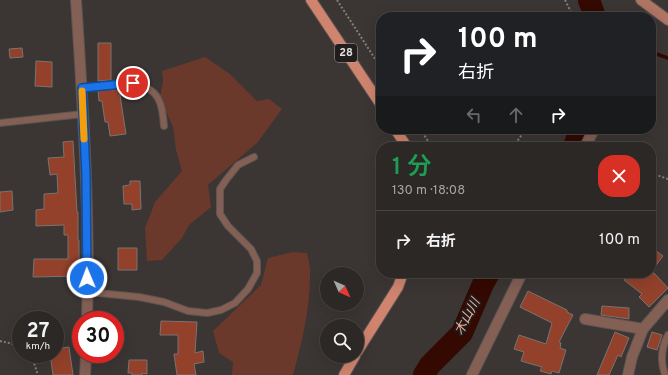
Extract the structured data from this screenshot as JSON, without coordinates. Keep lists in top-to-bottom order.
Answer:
{
  "streets": {
    "main road": ["28"]
  },
  "water": ["木山川"],
  "north": "bottom right",
  "page": {
    "turn": ["100 m", "右折"],
    "heading": ["1 分", "130 m · 18:08"],
    "list": [
      {
        "name": "右折",
        "value": "100 m"
      }
    ],
    "speed": "27 km/h",
    "limit": "30"
  }
}
